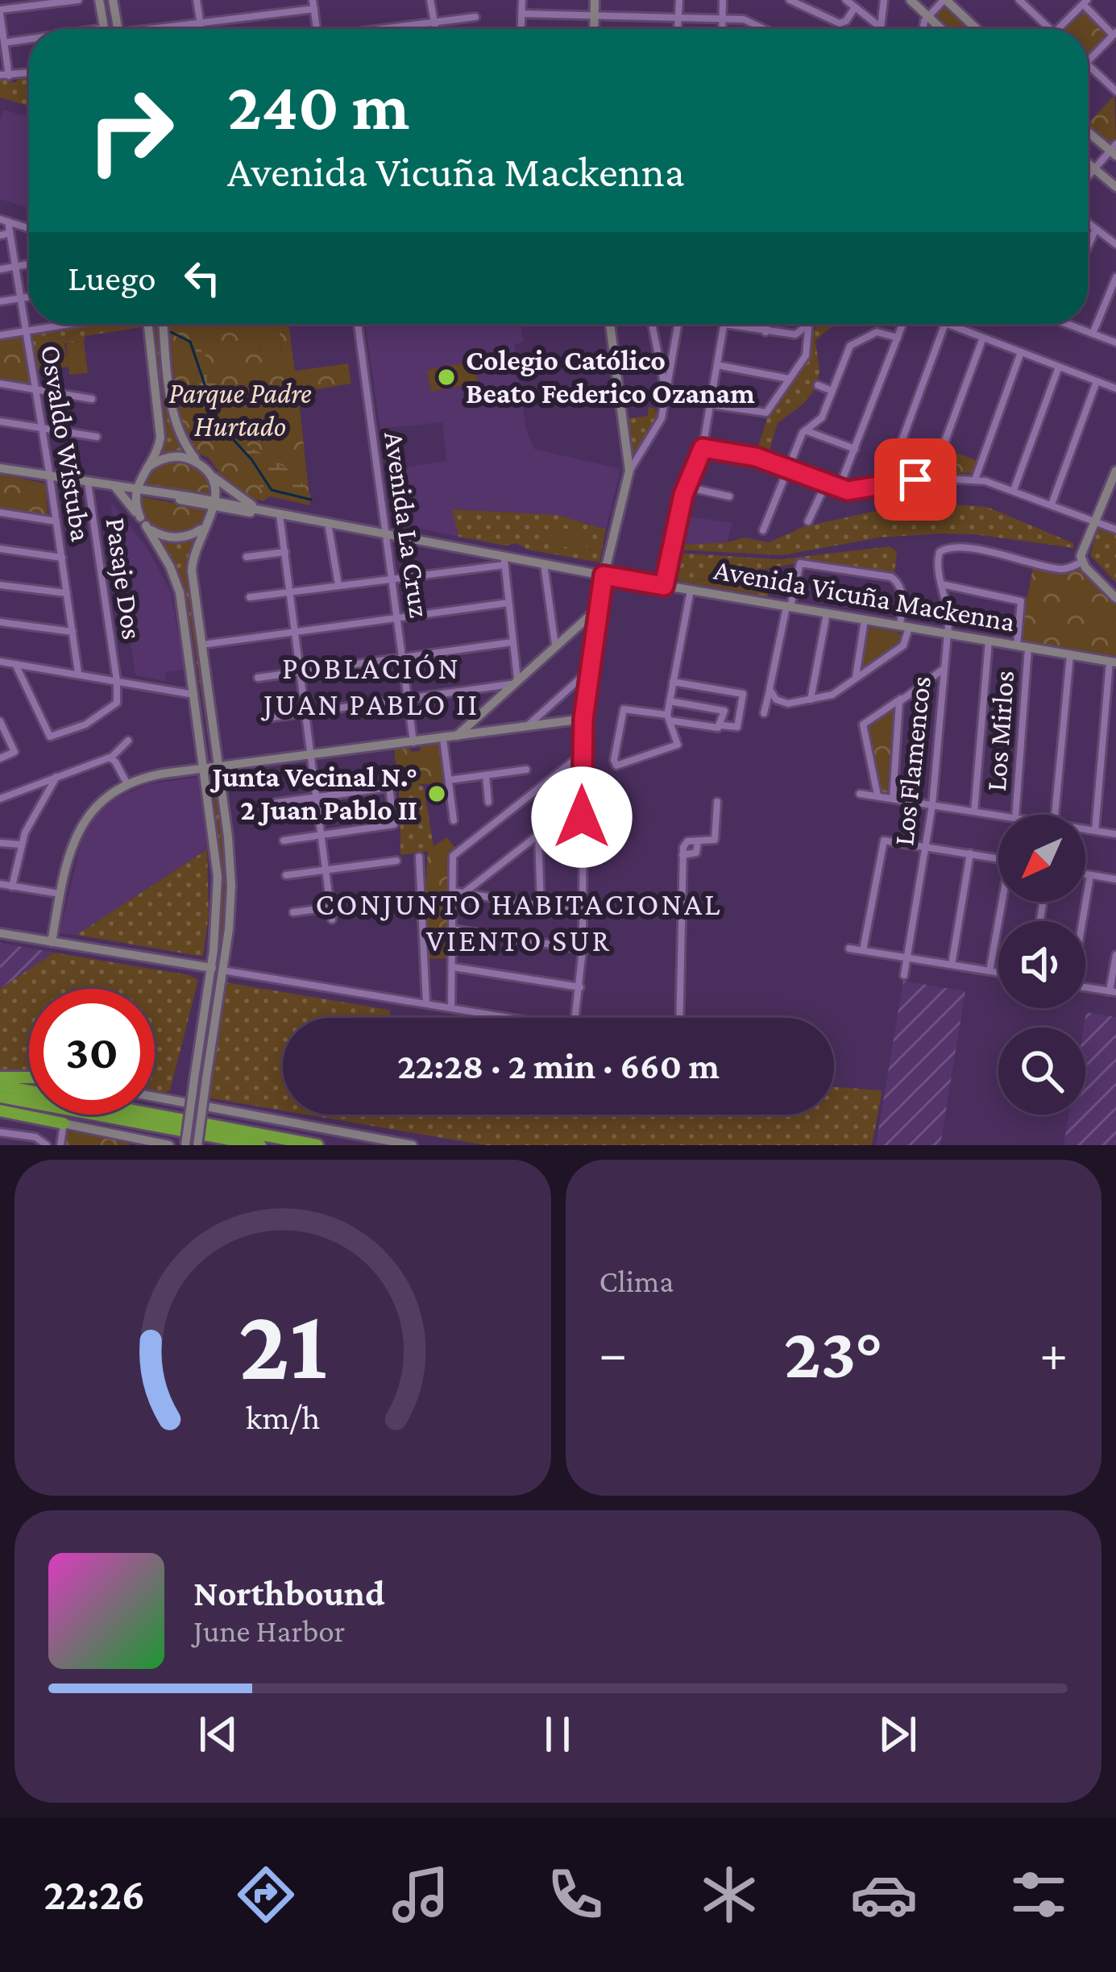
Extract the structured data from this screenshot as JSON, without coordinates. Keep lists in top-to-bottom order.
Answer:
{
  "streets": {
    "street": [
      "Osvaldo Wistuba",
      "Avenida La Cruz",
      "Pasaje Dos",
      "Avenida Vicuña Mackenna",
      "Los Mirlos",
      "Los Flamencos"
    ]
  },
  "crossings": [
    ["Osvaldo Wistuba", "Avenida Vicuña Mackenna"],
    ["Avenida La Cruz", "Avenida Vicuña Mackenna"],
    ["Pasaje Dos", "Avenida Vicuña Mackenna"],
    ["Avenida Vicuña Mackenna", "Los Mirlos"],
    ["Avenida Vicuña Mackenna", "Los Flamencos"]
  ],
  "districts": ["POBLACIÓN JUAN PABLO II", "CONJUNTO HABITACIONAL VIENTO SUR"],
  "parks": ["Parque Padre Hurtado"],
  "places": ["Colegio Católico Beato Federico Ozanam", "Junta Vecinal N.° 2 Juan Pablo II"],
  "north": "bottom left",
  "page": {
    "turn": ["240 m", "Avenida Vicuña Mackenna"],
    "then": "Luego",
    "limit": "30",
    "trip": "22:28 · 2 min · 660 m",
    "tile": "Clima",
    "heat": ["−", "23°", "+"],
    "song": ["Northbound", "June Harbor"],
    "tabs": "22:26",
    "gauge": ["21", "km/h"]
  }
}
